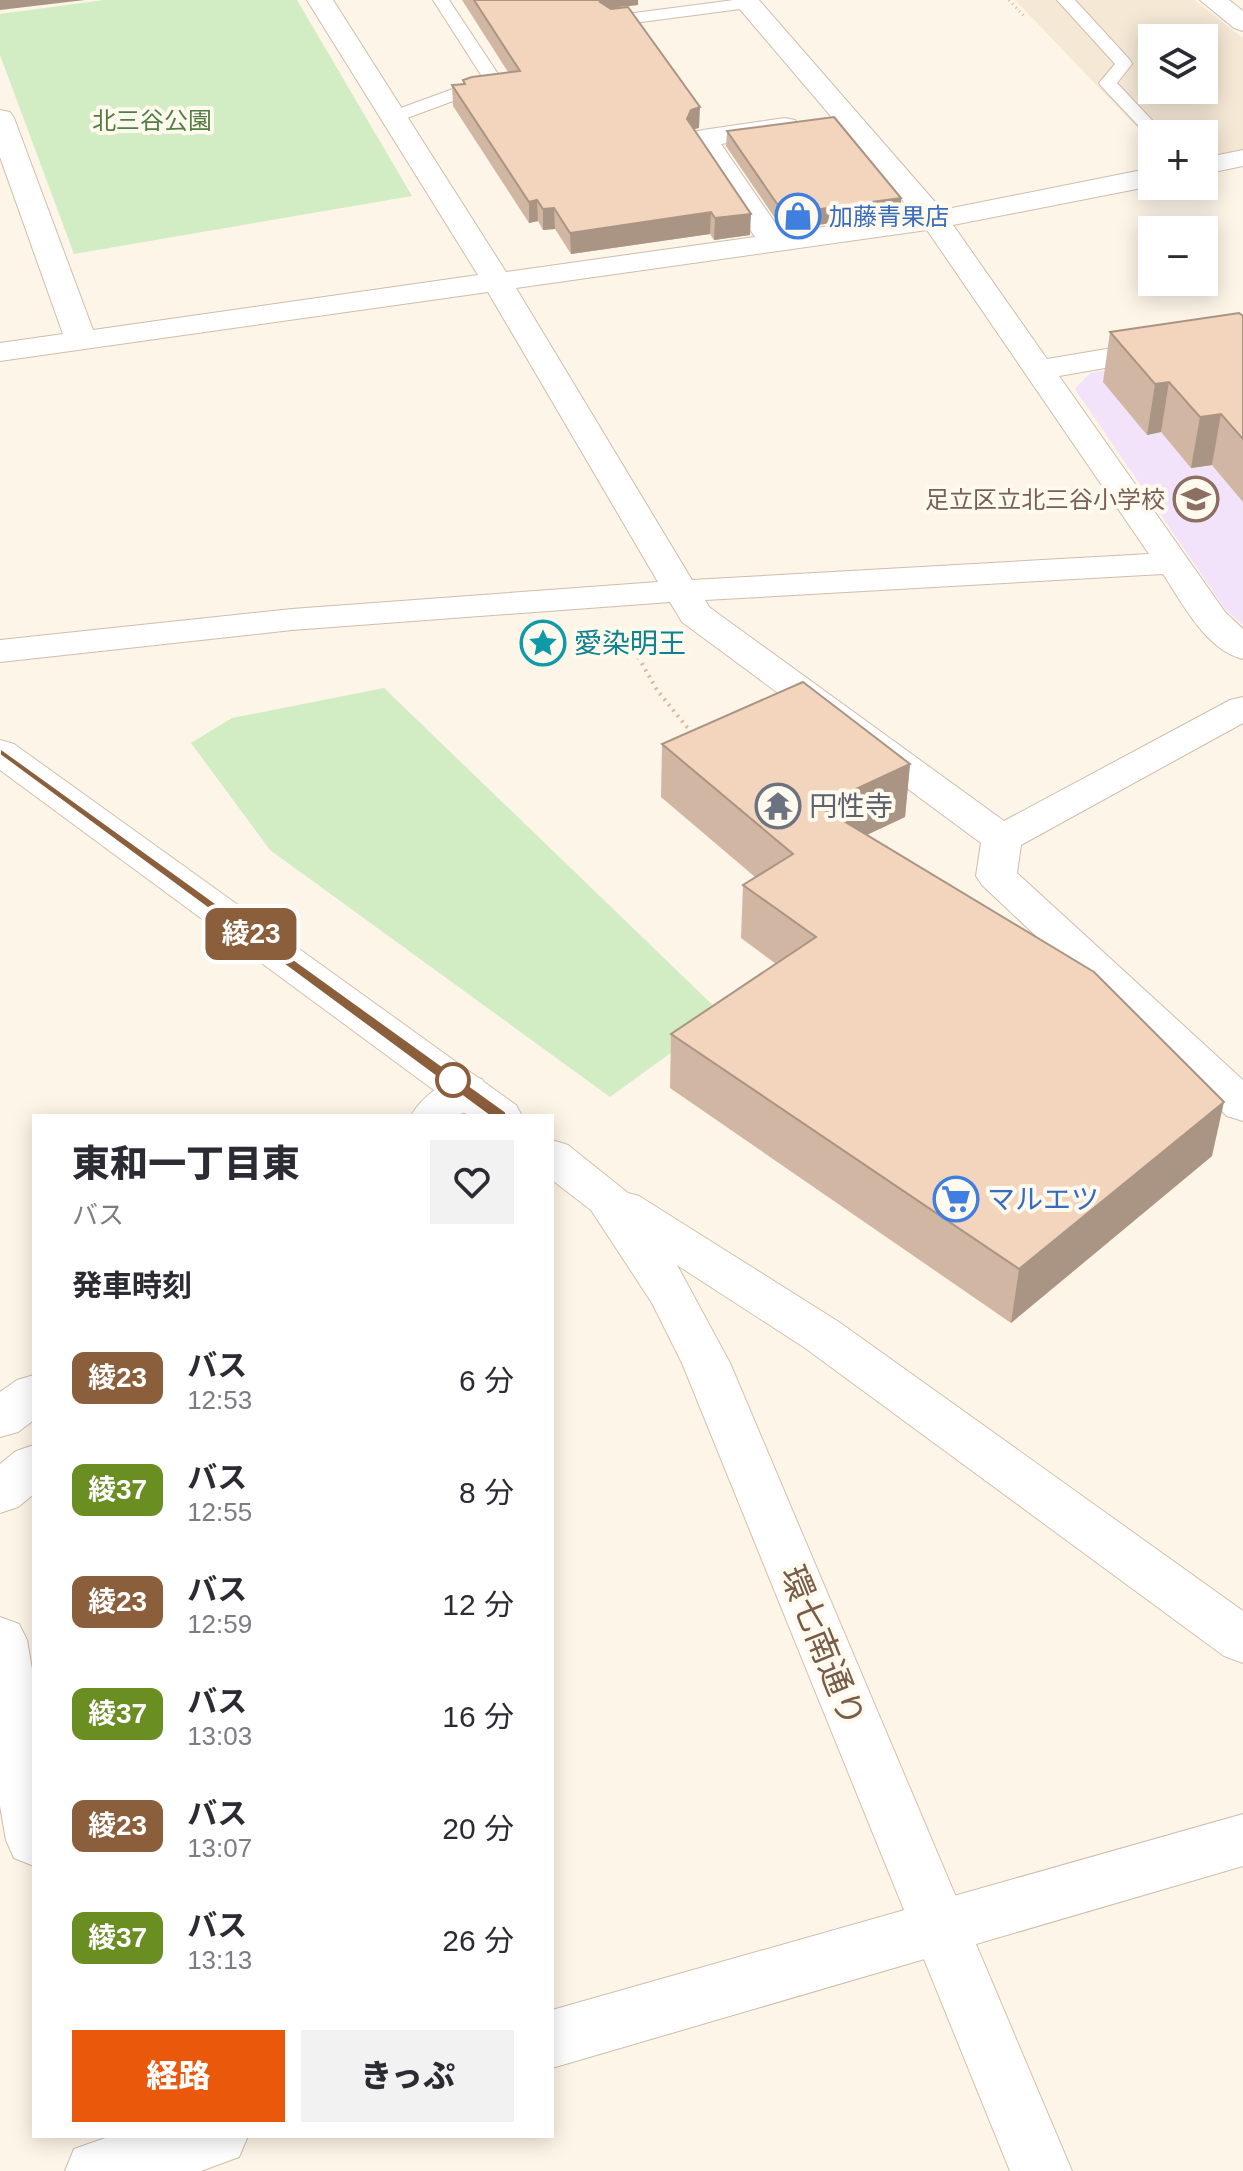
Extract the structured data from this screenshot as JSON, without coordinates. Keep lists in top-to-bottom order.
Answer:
{
  "streets": {
    "street": ["環七南通り"]
  },
  "parks": ["北三谷公園"],
  "places": {
    "shop": ["加藤青果店"],
    "school or university": ["足立区立北三谷小学校"],
    "place": ["愛染明王"],
    "temple": ["円性寺"],
    "supermarket": ["マルエツ"]
  },
  "lines": ["bus line 綾23"],
  "page": {
    "on_map": "綾23",
    "map_buttons": ["+", "−"],
    "heading": [
      ["東和一丁目東", "バス"],
      "発車時刻"
    ],
    "list": [
      {
        "mark": "綾23",
        "name": "バス",
        "note": "12:53",
        "value": "6 分"
      },
      {
        "mark": "綾37",
        "name": "バス",
        "note": "12:55",
        "value": "8 分"
      },
      {
        "mark": "綾23",
        "name": "バス",
        "note": "12:59",
        "value": "12 分"
      },
      {
        "mark": "綾37",
        "name": "バス",
        "note": "13:03",
        "value": "16 分"
      },
      {
        "mark": "綾23",
        "name": "バス",
        "note": "13:07",
        "value": "20 分"
      },
      {
        "mark": "綾37",
        "name": "バス",
        "note": "13:13",
        "value": "26 分"
      }
    ],
    "buttons": ["経路", "きっぷ"]
  }
}
